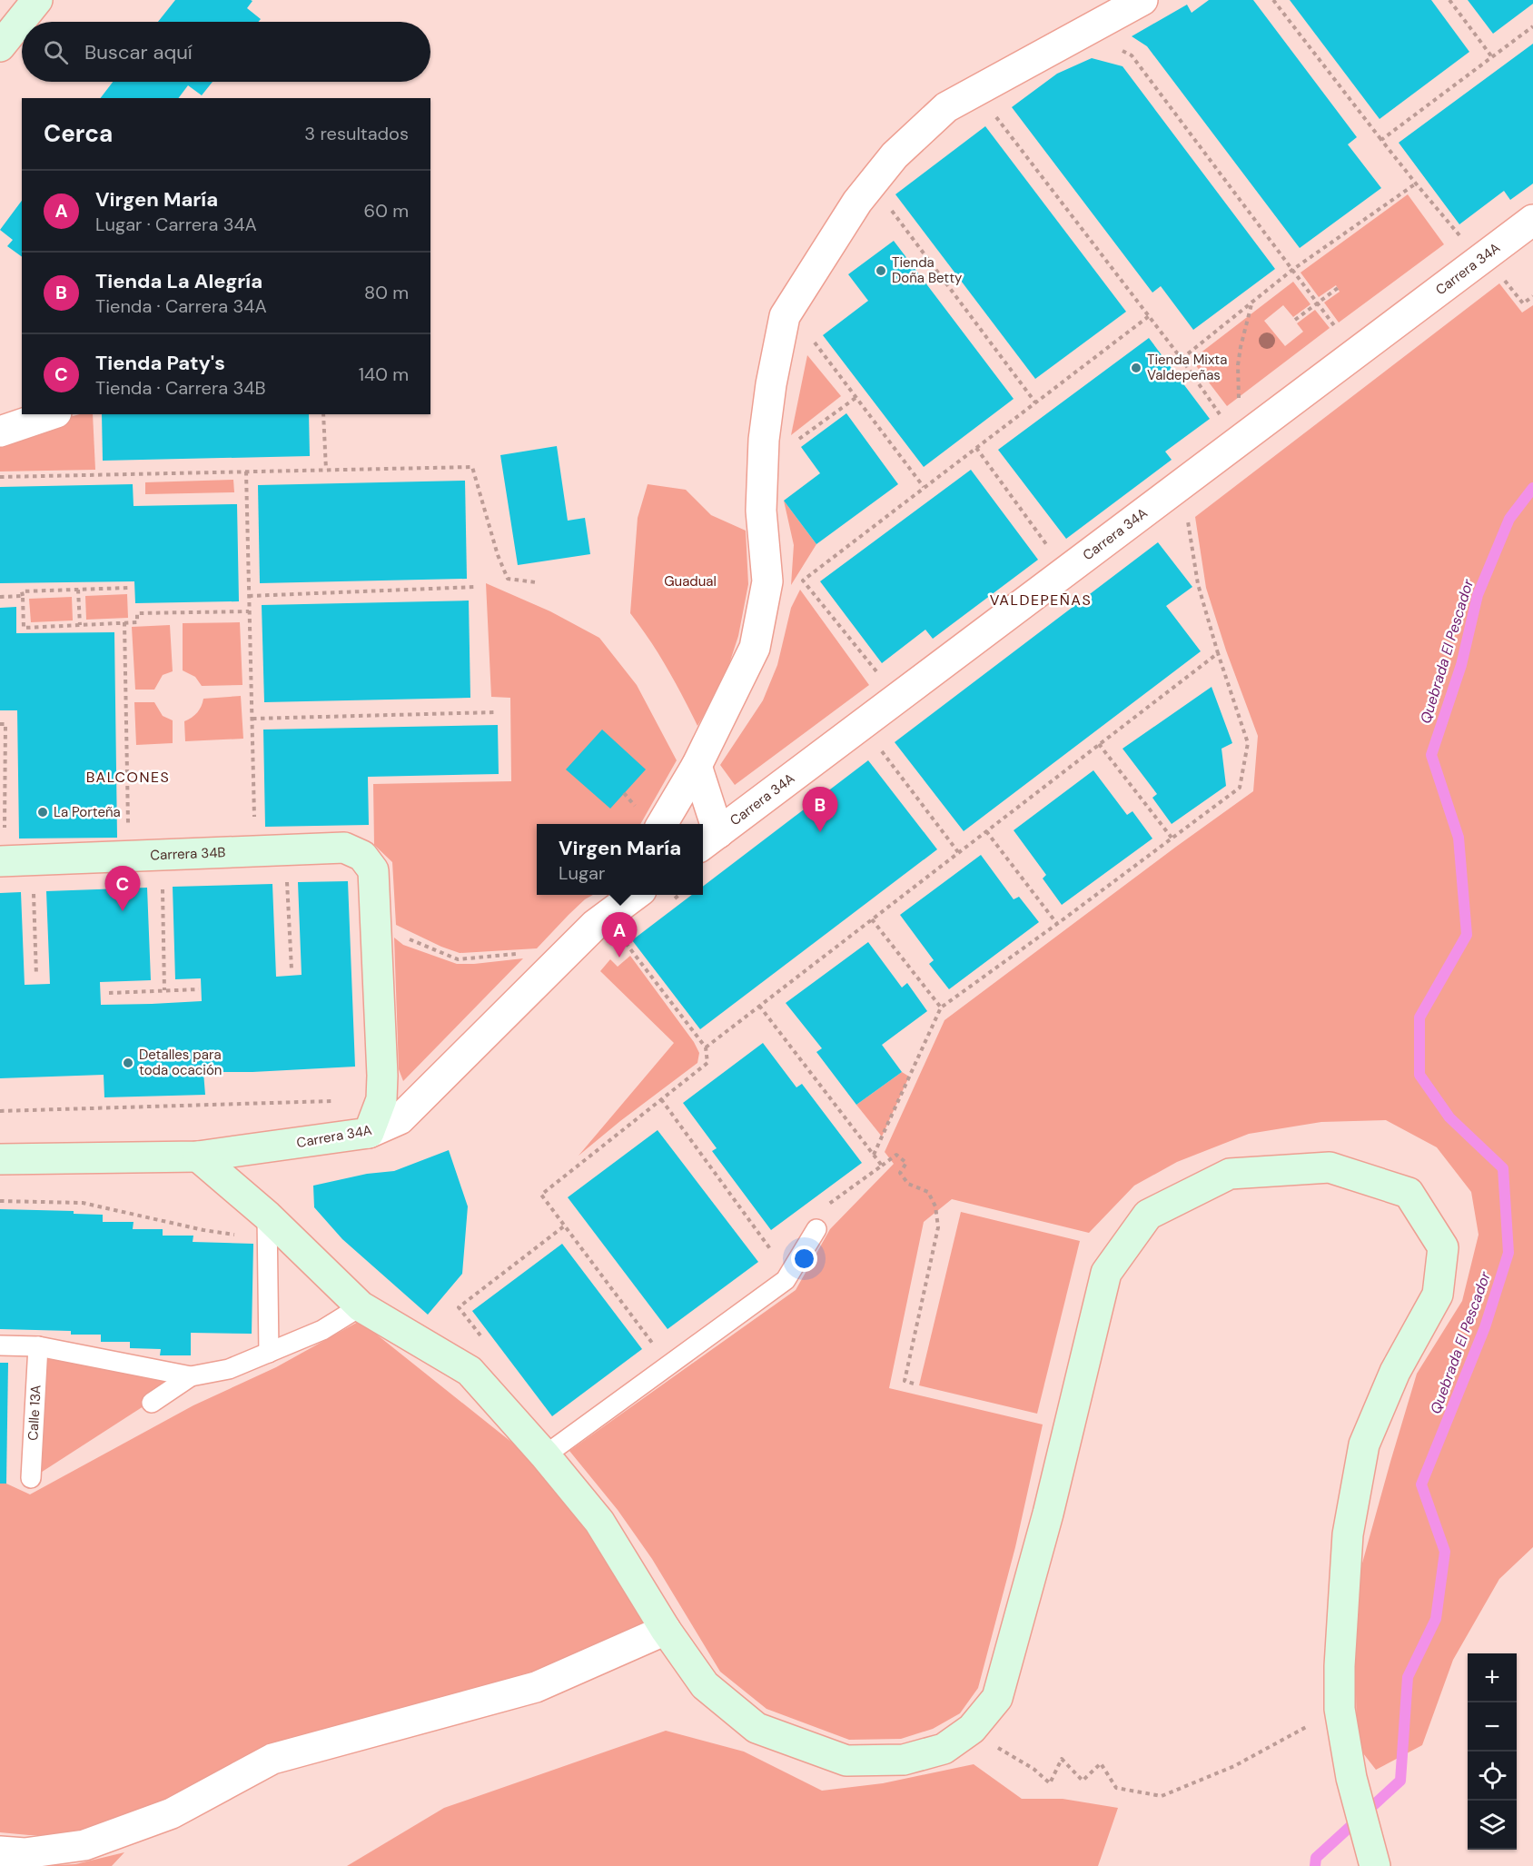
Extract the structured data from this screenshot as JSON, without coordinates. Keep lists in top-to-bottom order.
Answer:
{
  "streets": {
    "street": ["Carrera 34A", "Carrera 34B"],
    "lane": ["Calle 13A"]
  },
  "districts": ["VALDEPEÑAS", "BALCONES"],
  "water": ["Quebrada El Pescador"],
  "parks": ["Guadual"],
  "places": [
    "Tienda Doña Betty",
    "Tienda Mixta Valdepeñas",
    "La Porteña",
    "Detalles para toda ocación"
  ],
  "page": {
    "search": "Buscar aquí",
    "heading": ["Cerca", "3 resultados"],
    "list": [
      {
        "mark": "A",
        "name": "Virgen María",
        "note": "Lugar · Carrera 34A",
        "value": "60 m"
      },
      {
        "mark": "B",
        "name": "Tienda La Alegría",
        "note": "Tienda · Carrera 34A",
        "value": "80 m"
      },
      {
        "mark": "C",
        "name": "Tienda Paty's",
        "note": "Tienda · Carrera 34B",
        "value": "140 m"
      }
    ],
    "pins": ["B", "C", "A"],
    "popup": ["Virgen María", "Lugar"],
    "map_buttons": ["+", "−"]
  }
}
